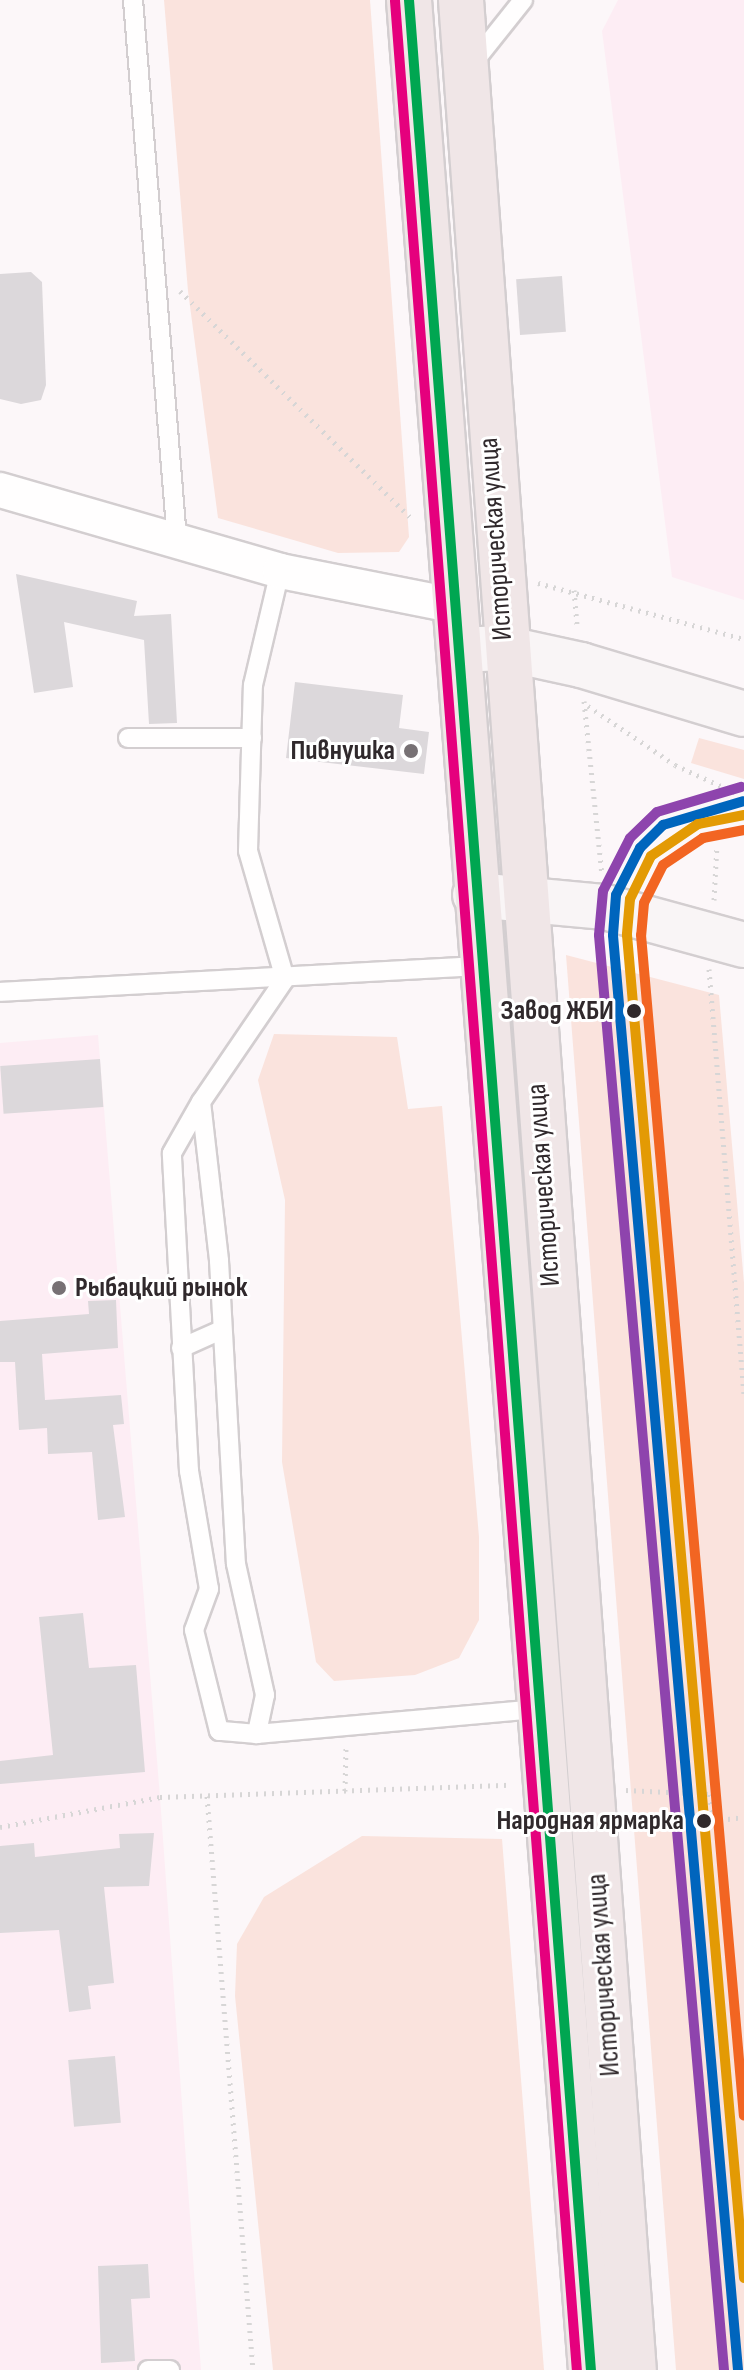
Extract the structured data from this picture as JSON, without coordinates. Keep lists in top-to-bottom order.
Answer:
{
  "streets": {
    "highway": ["Историческая улица"]
  },
  "places": [
    "Пивнушка",
    "Завод ЖБИ",
    "Рыбацкий рынок",
    "Народная ярмарка"
  ]
}
